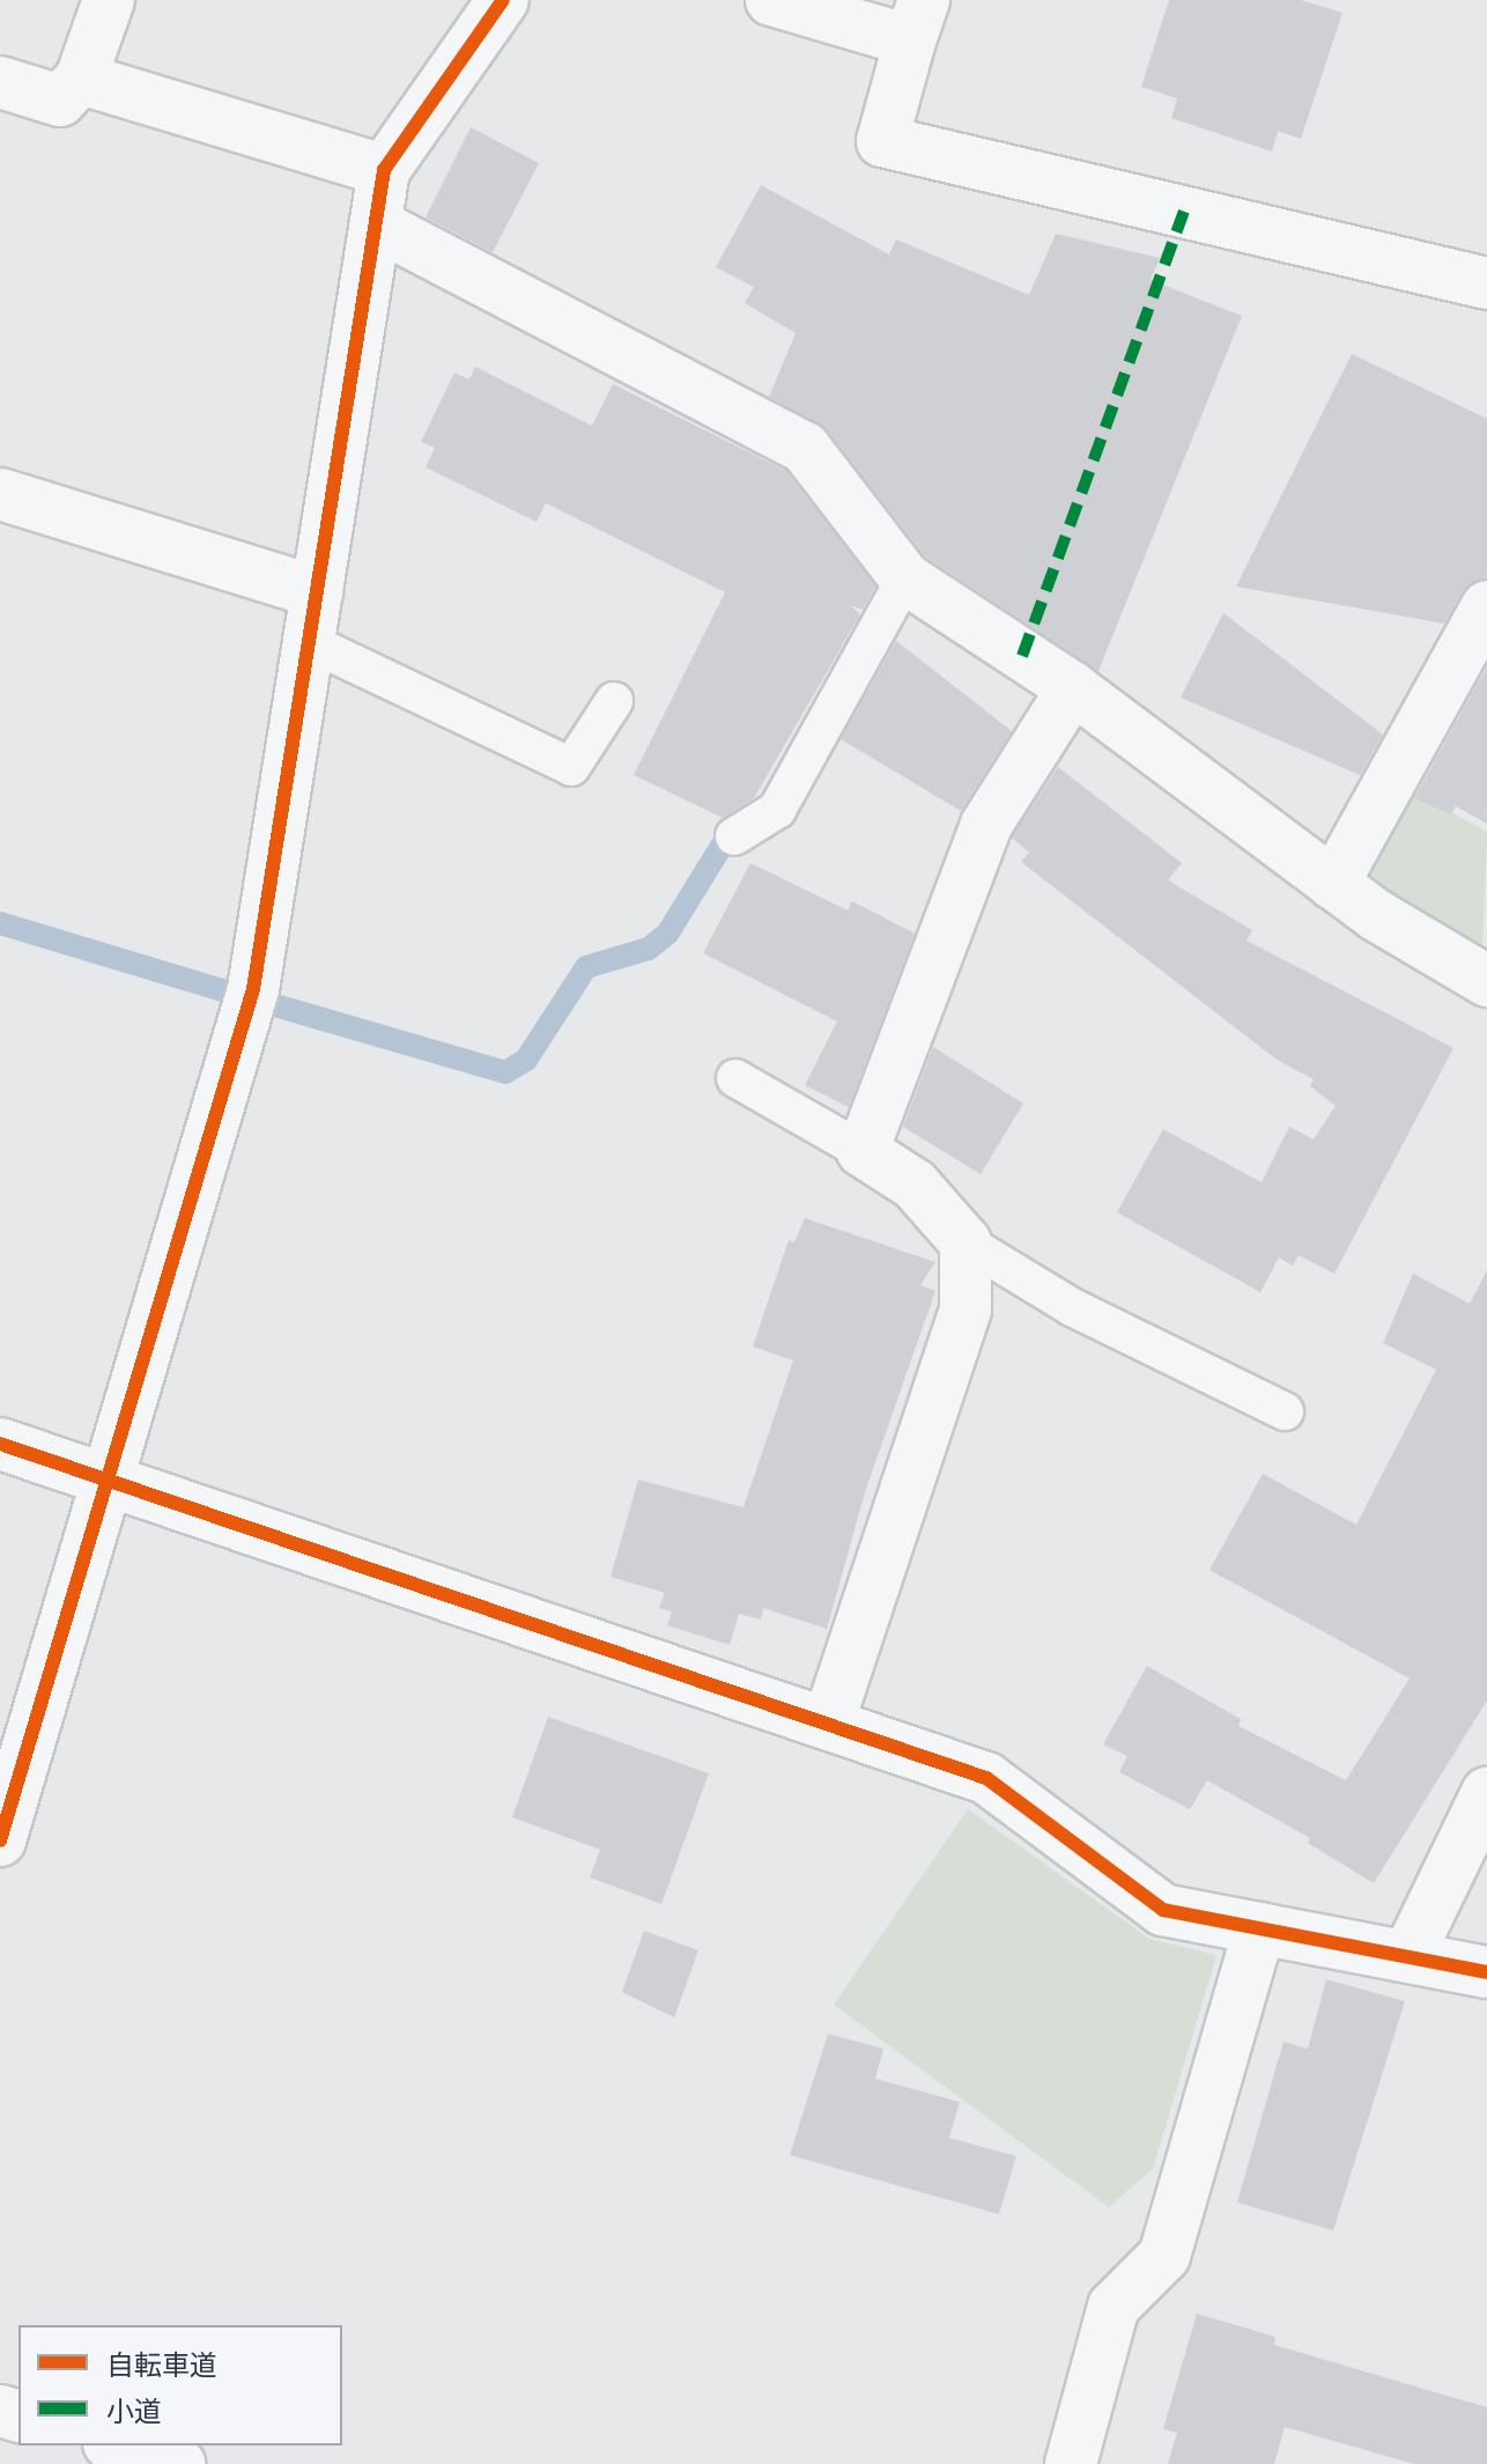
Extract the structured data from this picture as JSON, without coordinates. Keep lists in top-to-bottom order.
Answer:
{
  "legend": ["自転車道", "小道"]
}
